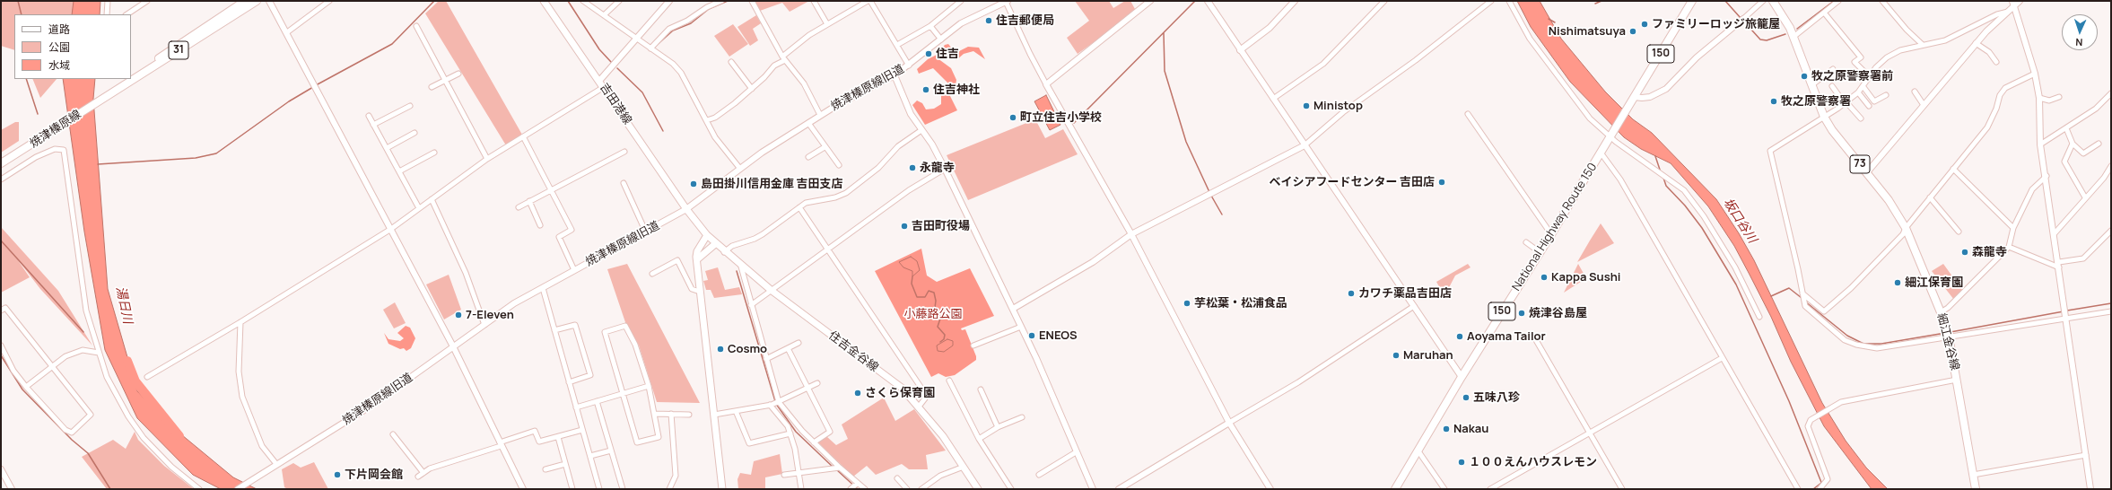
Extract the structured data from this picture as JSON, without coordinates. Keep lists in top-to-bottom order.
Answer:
{
  "streets": {
    "main road": [
      "31",
      "150",
      "吉田港線",
      "焼津榛原線",
      "73",
      "National Highway Route 150",
      "細江金谷線",
      "住吉金谷線"
    ],
    "street": ["焼津榛原線旧道"]
  },
  "crossings": [
    ["焼津榛原線旧道", "吉田港線"],
    ["焼津榛原線旧道", "住吉金谷線"],
    ["吉田港線", "住吉金谷線"]
  ],
  "water": ["坂口谷川", "湯日川"],
  "parks": ["小藤路公園"],
  "places": [
    "住吉郵便局",
    "ファミリーロッジ旅籠屋",
    "Nishimatsuya",
    "住吉",
    "牧之原警察署前",
    "住吉神社",
    "牧之原警察署",
    "Ministop",
    "町立住吉小学校",
    "永龍寺",
    "ベイシアフードセンター 吉田店",
    "島田掛川信用金庫 吉田支店",
    "吉田町役場",
    "森龍寺",
    "Kappa Sushi",
    "細江保育園",
    "カワチ薬品吉田店",
    "芋松葉・松浦食品",
    "焼津谷島屋",
    "7-Eleven",
    "ENEOS",
    "Aoyama Tailor",
    "Cosmo",
    "Maruhan",
    "さくら保育園",
    "五味八珍",
    "Nakau",
    "１００えんハウスレモン",
    "下片岡会館"
  ],
  "legend": ["道路", "公園", "水域"],
  "north": "bottom"
}
